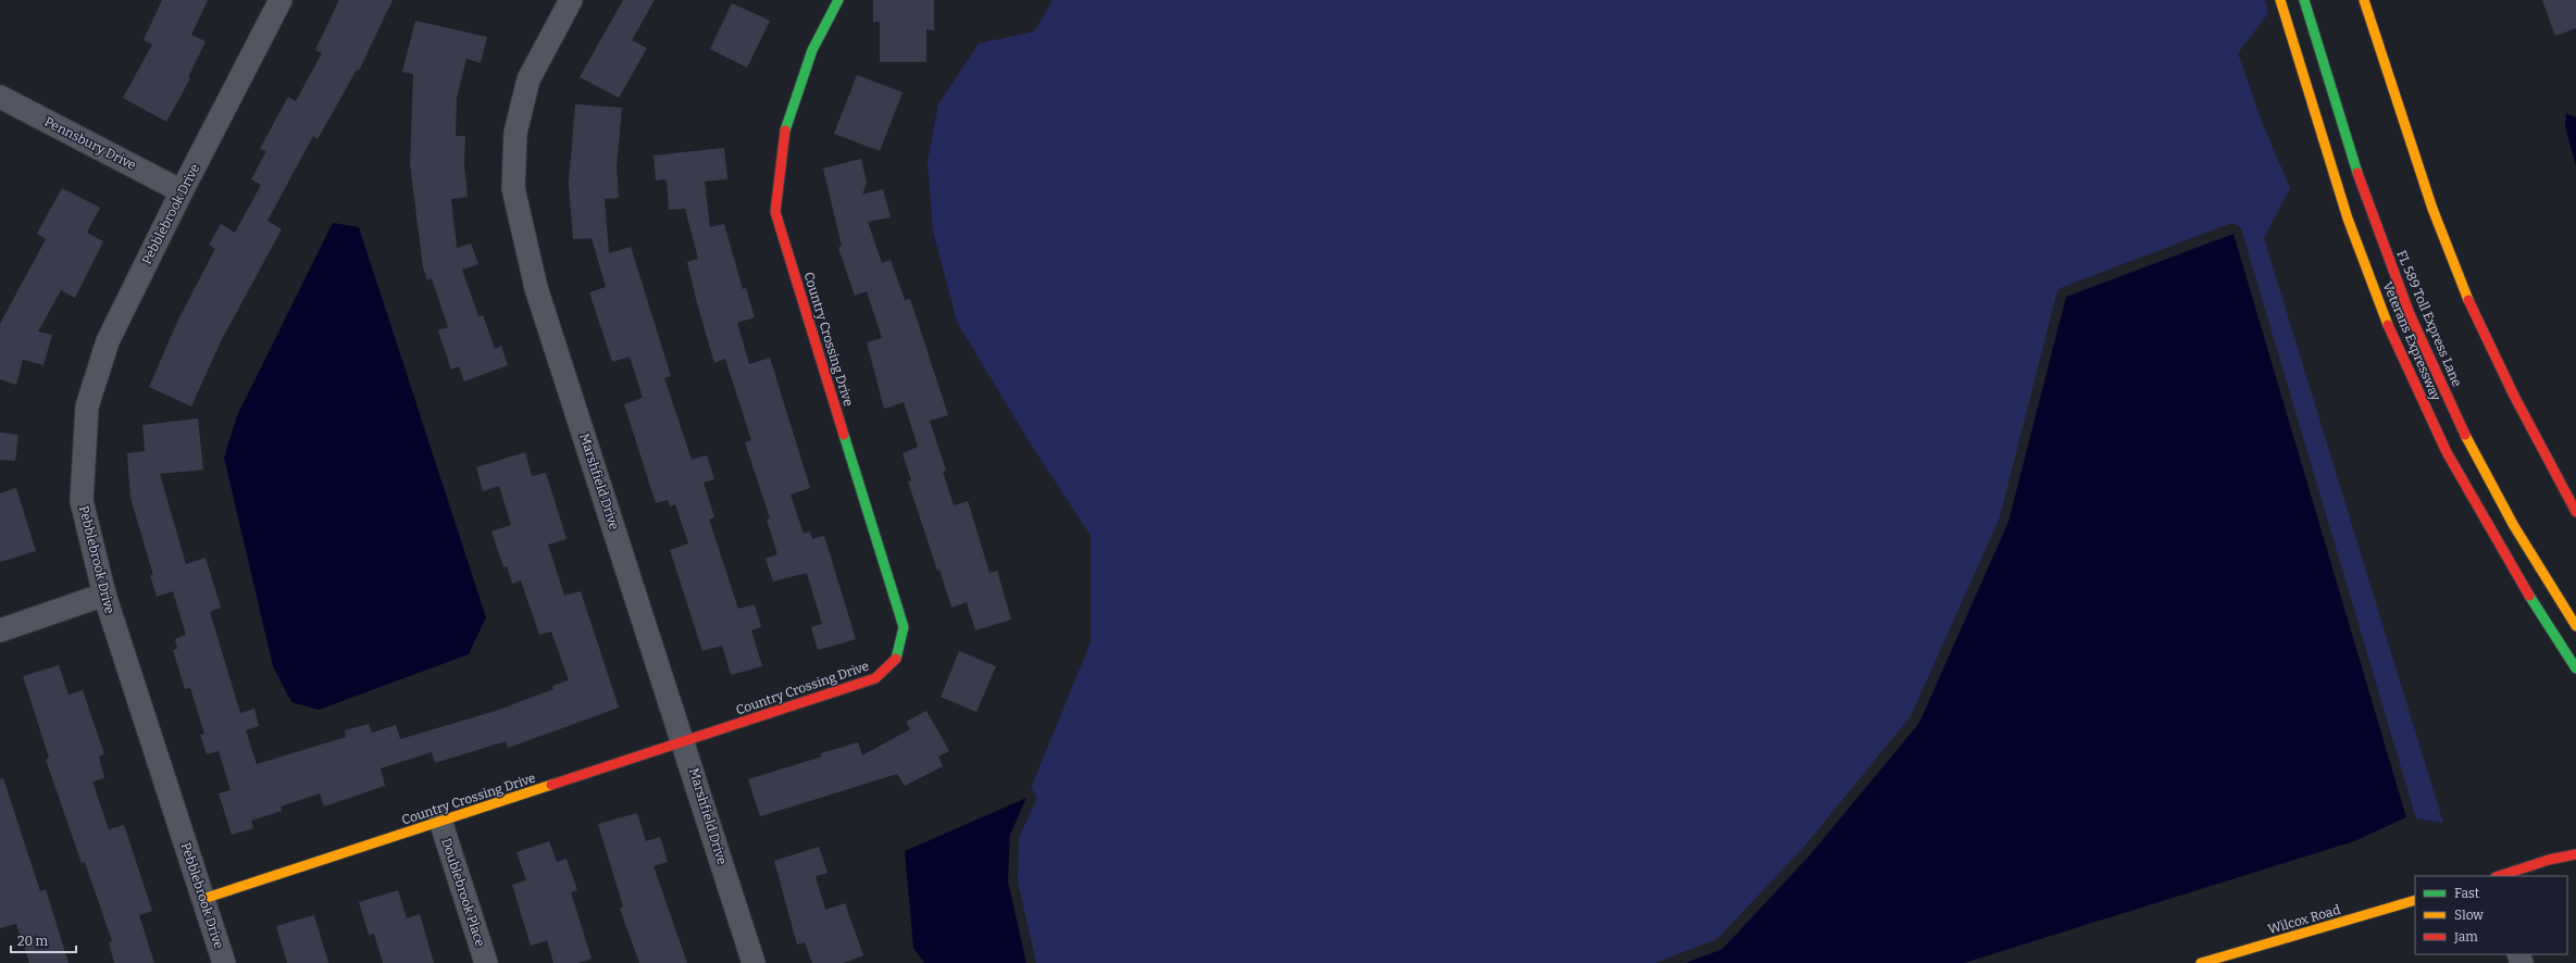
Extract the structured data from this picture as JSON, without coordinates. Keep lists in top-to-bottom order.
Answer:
{
  "streets": {
    "main road": [
      "FL 589 Toll Express Lane",
      "Country Crossing Drive",
      "Veterans Expressway",
      "Wilcox Road"
    ],
    "street": [
      "Pennsbury Drive",
      "Pebblebrook Drive",
      "Marshfield Drive",
      "Doublebrook Place"
    ]
  },
  "crossings": [
    ["Pennsbury Drive", "Pebblebrook Drive"],
    ["Pebblebrook Drive", "Country Crossing Drive"],
    ["Country Crossing Drive", "Marshfield Drive"],
    ["Country Crossing Drive", "Doublebrook Place"]
  ],
  "legend": ["Fast", "Slow", "Jam"],
  "scale_bar": "20 m"
}
